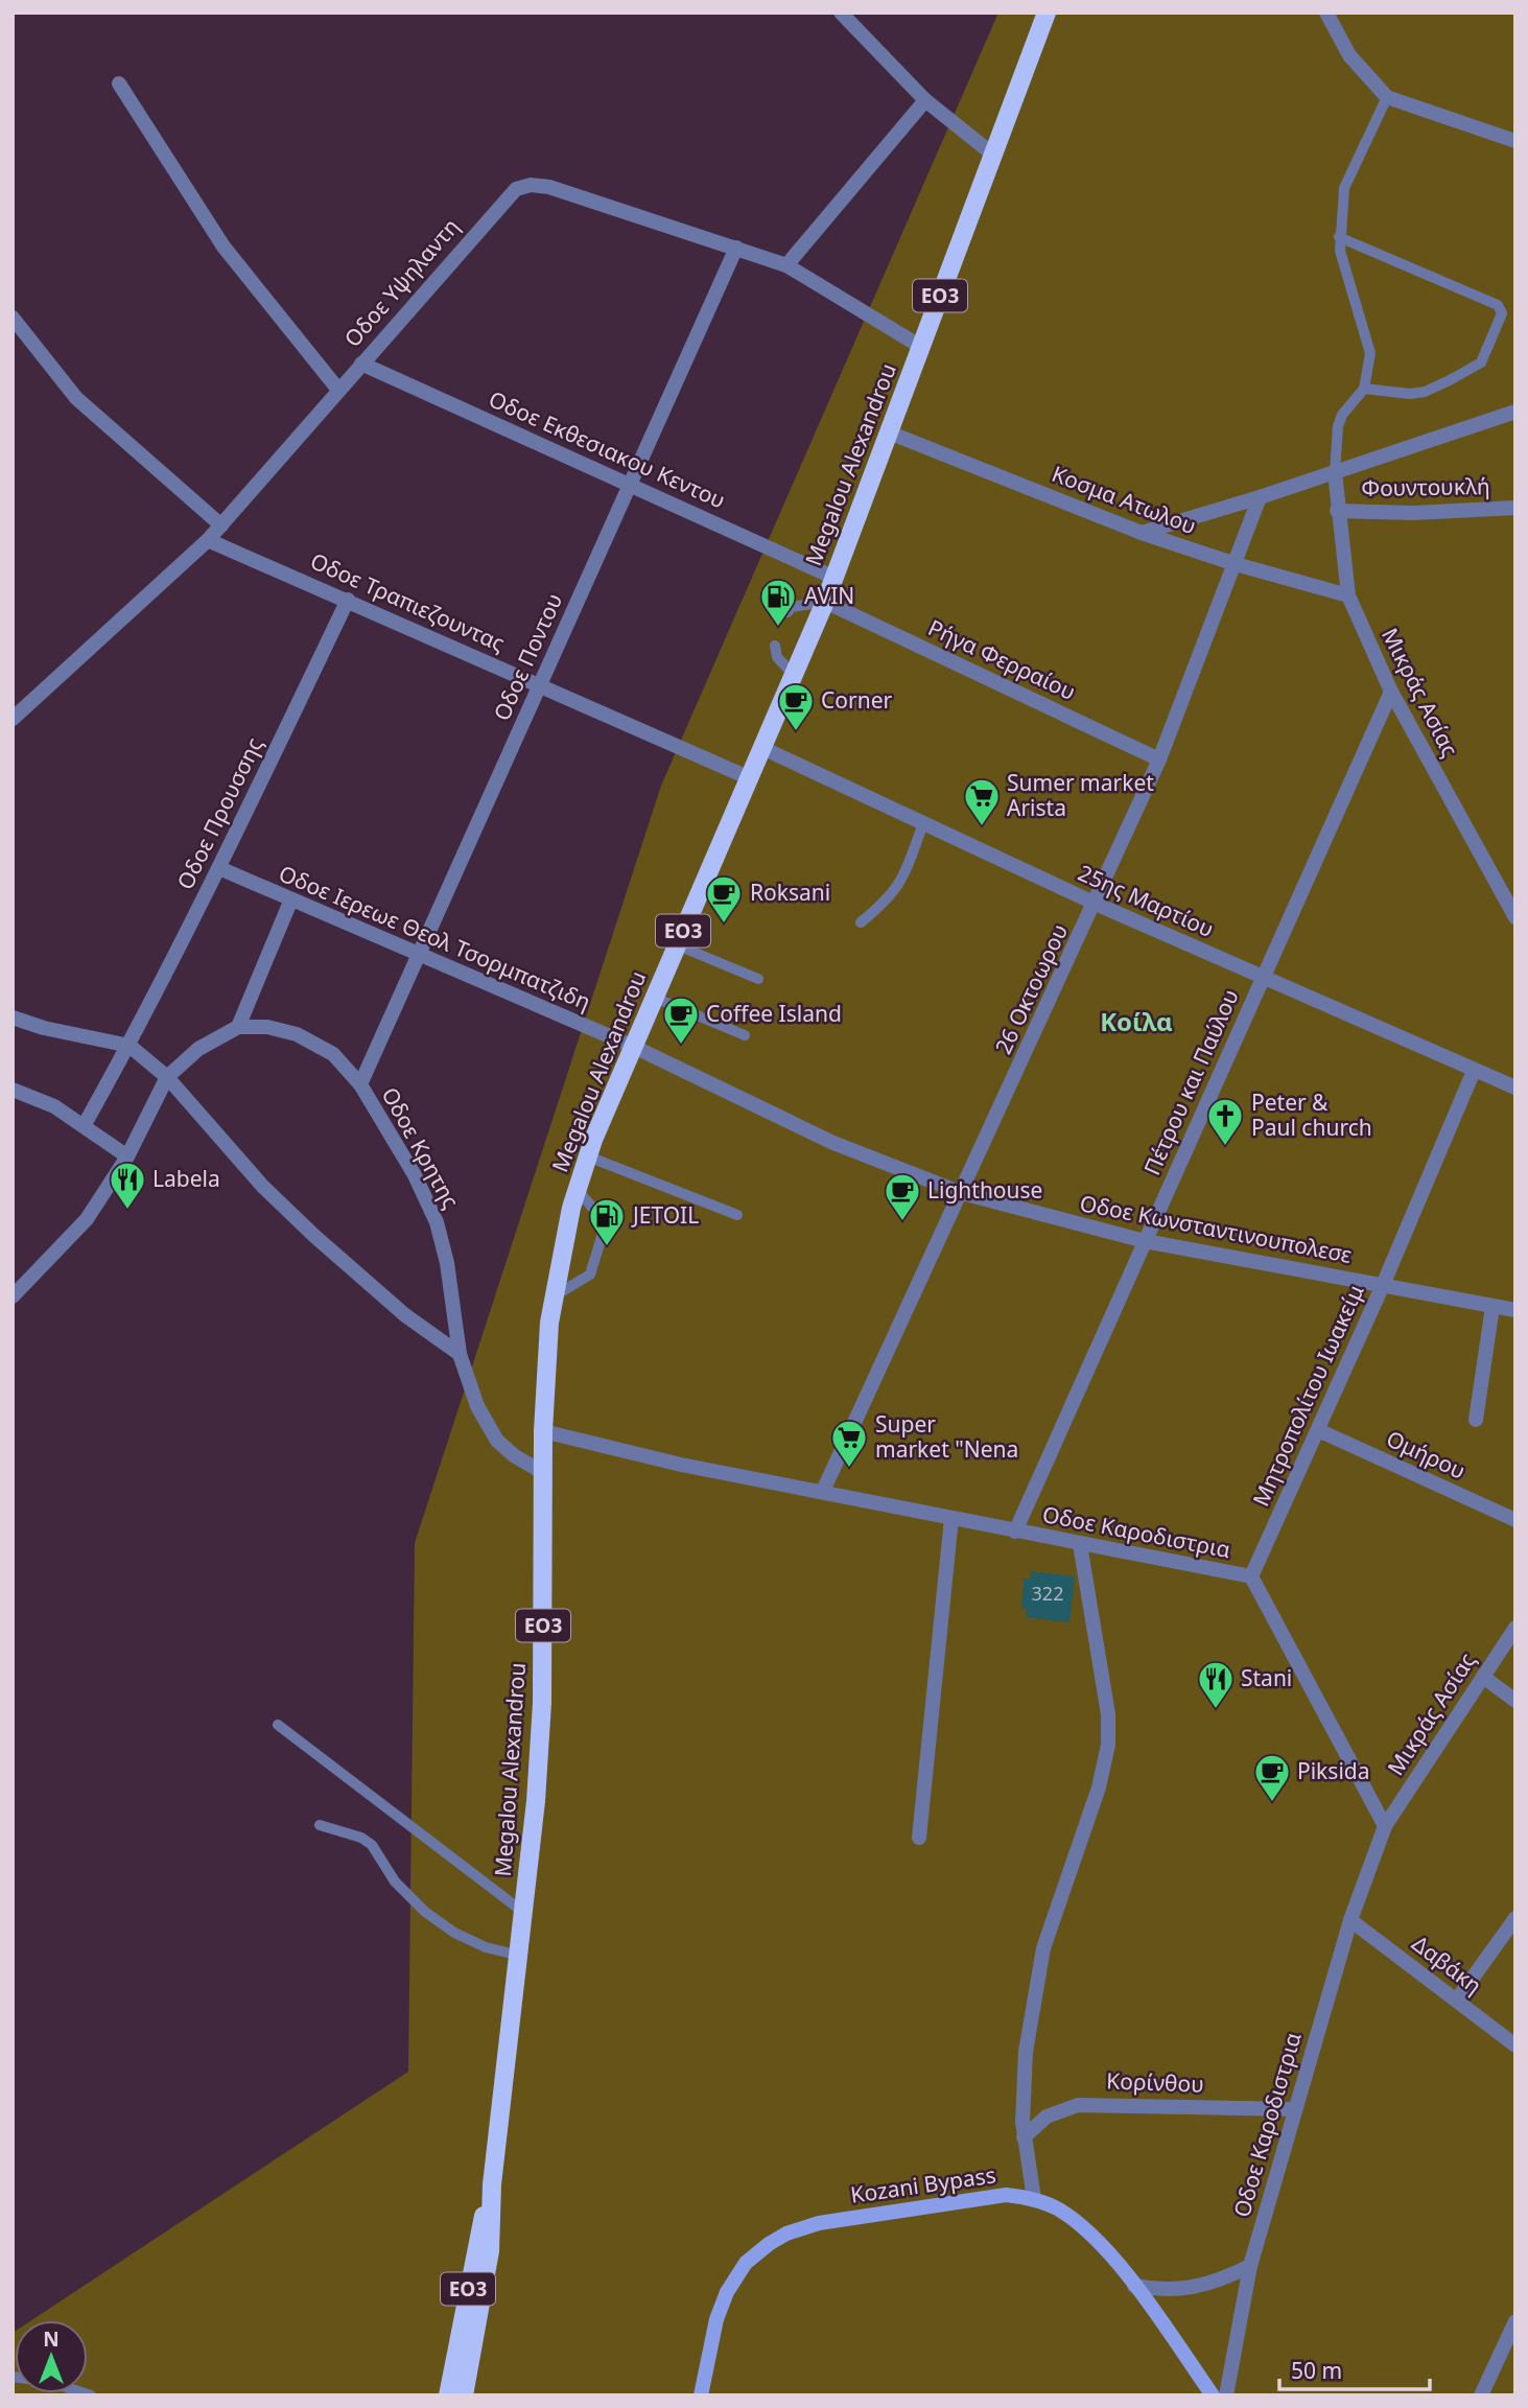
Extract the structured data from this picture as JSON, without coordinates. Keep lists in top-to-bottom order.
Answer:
{
  "streets": {
    "main road": ["ΕΟ3", "Megalou Alexandrou", "Kozani Bypass"],
    "street": [
      "Oδοε Υψηλαντη",
      "Oδοε Εκθεσιακου Κεντου",
      "Φουντουκλή",
      "Κοσμα Ατωλου",
      "Oδοε Τραπιεζουντας",
      "Oδοε Ποντου",
      "Ρήγα Φερραίου",
      "Μικράς Ασίας",
      "Oδοε Προυσσης",
      "25ης Μαρτίου",
      "Oδοε Ιερεωε Θεολ Τσορμπατζιδη",
      "26 Οκτοωρου",
      "Πέτρου και Παύλου",
      "Oδοε Κρητης",
      "Oδοε Κωνσταντινουπολεσε",
      "Μητροπολίτου Ιωακείμ",
      "Ομήρου",
      "Oδοε Καροδιστρια",
      "Δαβάκη",
      "Κορίνθου"
    ]
  },
  "crossings": [
    ["Oδοε Υψηλαντη", "Oδοε Εκθεσιακου Κεντου"],
    ["Oδοε Υψηλαντη", "Megalou Alexandrou"],
    ["Oδοε Υψηλαντη", "Oδοε Τραπιεζουντας"],
    ["Oδοε Υψηλαντη", "Oδοε Ποντου"],
    ["ΕΟ3", "Megalou Alexandrou"],
    ["Oδοε Εκθεσιακου Κεντου", "Megalou Alexandrou"],
    ["Oδοε Εκθεσιακου Κεντου", "Oδοε Ποντου"],
    ["Megalou Alexandrou", "Κοσμα Ατωλου"],
    ["Megalou Alexandrou", "Oδοε Τραπιεζουντας"],
    ["Megalou Alexandrou", "Ρήγα Φερραίου"],
    ["Megalou Alexandrou", "25ης Μαρτίου"],
    ["Megalou Alexandrou", "Oδοε Ιερεωε Θεολ Τσορμπατζιδη"],
    ["Megalou Alexandrou", "Oδοε Κρητης"],
    ["Megalou Alexandrou", "Oδοε Κωνσταντινουπολεσε"],
    ["Megalou Alexandrou", "Oδοε Καροδιστρια"],
    ["Φουντουκλή", "Μικράς Ασίας"],
    ["Κοσμα Ατωλου", "Μικράς Ασίας"],
    ["Κοσμα Ατωλου", "26 Οκτοωρου"],
    ["Oδοε Τραπιεζουντας", "Oδοε Ποντου"],
    ["Oδοε Τραπιεζουντας", "Oδοε Προυσσης"],
    ["Oδοε Ποντου", "Oδοε Ιερεωε Θεολ Τσορμπατζιδη"],
    ["Oδοε Ποντου", "Oδοε Κρητης"],
    ["Ρήγα Φερραίου", "26 Οκτοωρου"],
    ["Μικράς Ασίας", "Πέτρου και Παύλου"],
    ["Μικράς Ασίας", "Oδοε Καροδιστρια"],
    ["Oδοε Προυσσης", "Oδοε Ιερεωε Θεολ Τσορμπατζιδη"],
    ["25ης Μαρτίου", "26 Οκτοωρου"],
    ["25ης Μαρτίου", "Πέτρου και Παύλου"],
    ["25ης Μαρτίου", "Μητροπολίτου Ιωακείμ"],
    ["Oδοε Ιερεωε Θεολ Τσορμπατζιδη", "Oδοε Κωνσταντινουπολεσε"],
    ["26 Οκτοωρου", "Oδοε Κωνσταντινουπολεσε"],
    ["26 Οκτοωρου", "Oδοε Καροδιστρια"],
    ["Πέτρου και Παύλου", "Oδοε Κωνσταντινουπολεσε"],
    ["Πέτρου και Παύλου", "Oδοε Καροδιστρια"],
    ["Oδοε Κωνσταντινουπολεσε", "Μητροπολίτου Ιωακείμ"],
    ["Μητροπολίτου Ιωακείμ", "Ομήρου"],
    ["Μητροπολίτου Ιωακείμ", "Oδοε Καροδιστρια"],
    ["Oδοε Καροδιστρια", "Δαβάκη"],
    ["Oδοε Καροδιστρια", "Κορίνθου"]
  ],
  "districts": ["Κοίλα"],
  "places": {
    "fuel station": ["AVIN", "JETOIL"],
    "cafe": [
      "Corner",
      "Roksani",
      "Coffee Island",
      "Lighthouse",
      "Piksida"
    ],
    "supermarket": ["Sumer market Arista", "Super market \"Nena"],
    "church": ["Peter & Paul church"],
    "restaurant": ["Labela", "Stani"]
  },
  "house_numbers": ["322"],
  "scale_bar": "50 m",
  "north": "top"
}
